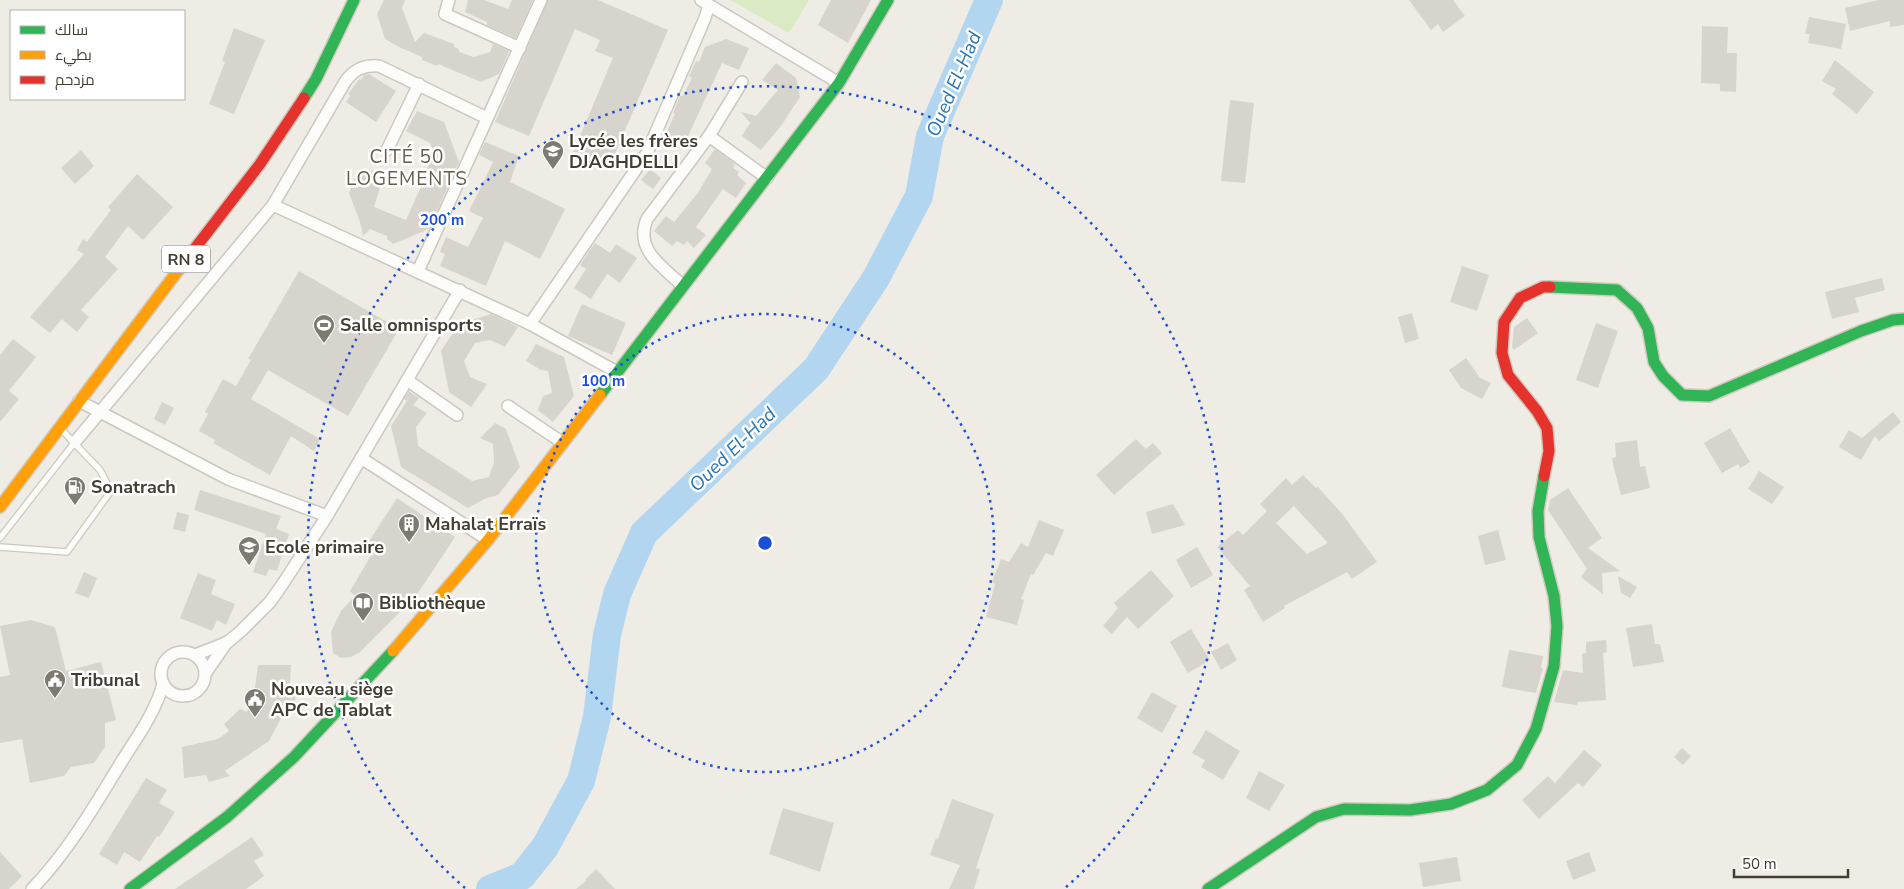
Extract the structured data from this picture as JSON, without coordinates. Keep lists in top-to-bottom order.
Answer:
{
  "streets": {
    "street": ["RN 8"]
  },
  "districts": ["CITÉ 50 LOGEMENTS"],
  "water": ["Oued El-Had"],
  "places": {
    "school or university": ["Lycée les frères DJAGHDELLI", "Ecole primaire"],
    "sports": ["Salle omnisports"],
    "fuel station": ["Sonatrach"],
    "building": ["Mahalat Erraïs"],
    "library": ["Bibliothèque"],
    "public building": ["Tribunal", "Nouveau siège APC de Tablat"]
  },
  "legend": ["سالك", "بطيء", "مزدحم"],
  "scale_bar": "50 m",
  "rings": ["200 m", "100 m"]
}
